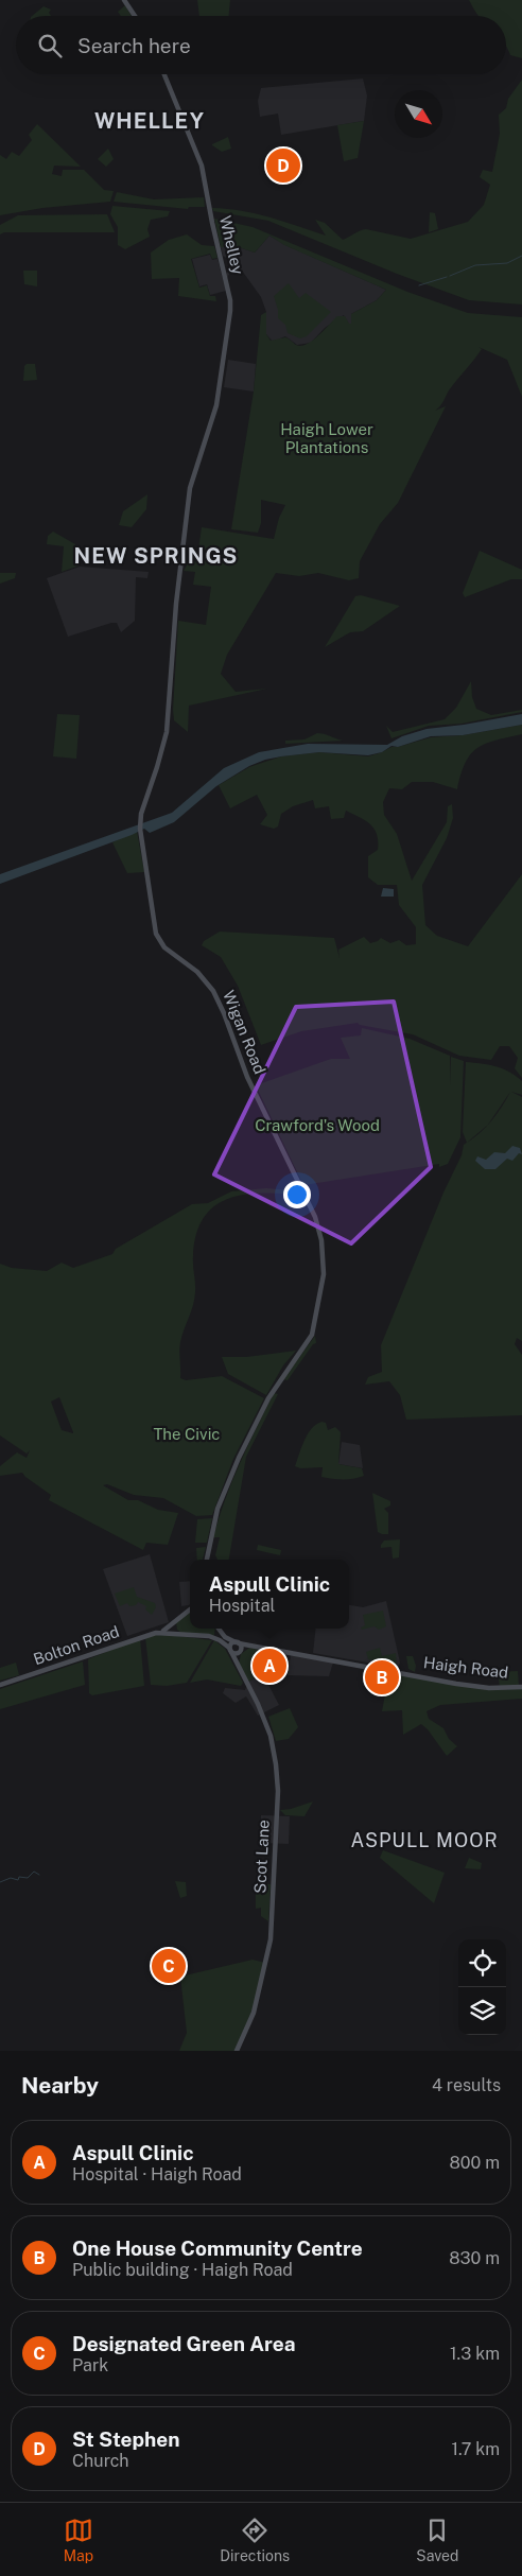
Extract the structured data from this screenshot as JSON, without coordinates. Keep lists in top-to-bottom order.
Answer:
{
  "streets": {
    "main road": [
      "Whelley",
      "Wigan Road",
      "Bolton Road",
      "Haigh Road",
      "Scot Lane"
    ]
  },
  "crossings": [
    ["Whelley", "Wigan Road"],
    ["Bolton Road", "Scot Lane"]
  ],
  "districts": ["WHELLEY", "NEW SPRINGS", "ASPULL MOOR"],
  "parks": ["Haigh Lower Plantations", "Crawford's Wood", "The Civic"],
  "north": "bottom right",
  "page": {
    "search": "Search here",
    "pins": [
      "D",
      "A",
      "B",
      "C"
    ],
    "popup": ["Aspull Clinic", "Hospital"],
    "heading": ["Nearby", "4 results"],
    "list": [
      {
        "mark": "A",
        "name": "Aspull Clinic",
        "note": "Hospital · Haigh Road",
        "value": "800 m"
      },
      {
        "mark": "B",
        "name": "One House Community Centre",
        "note": "Public building · Haigh Road",
        "value": "830 m"
      },
      {
        "mark": "C",
        "name": "Designated Green Area",
        "note": "Park",
        "value": "1.3 km"
      },
      {
        "mark": "D",
        "name": "St Stephen",
        "note": "Church",
        "value": "1.7 km"
      }
    ],
    "nav": ["Map", "Directions", "Saved"]
  }
}
